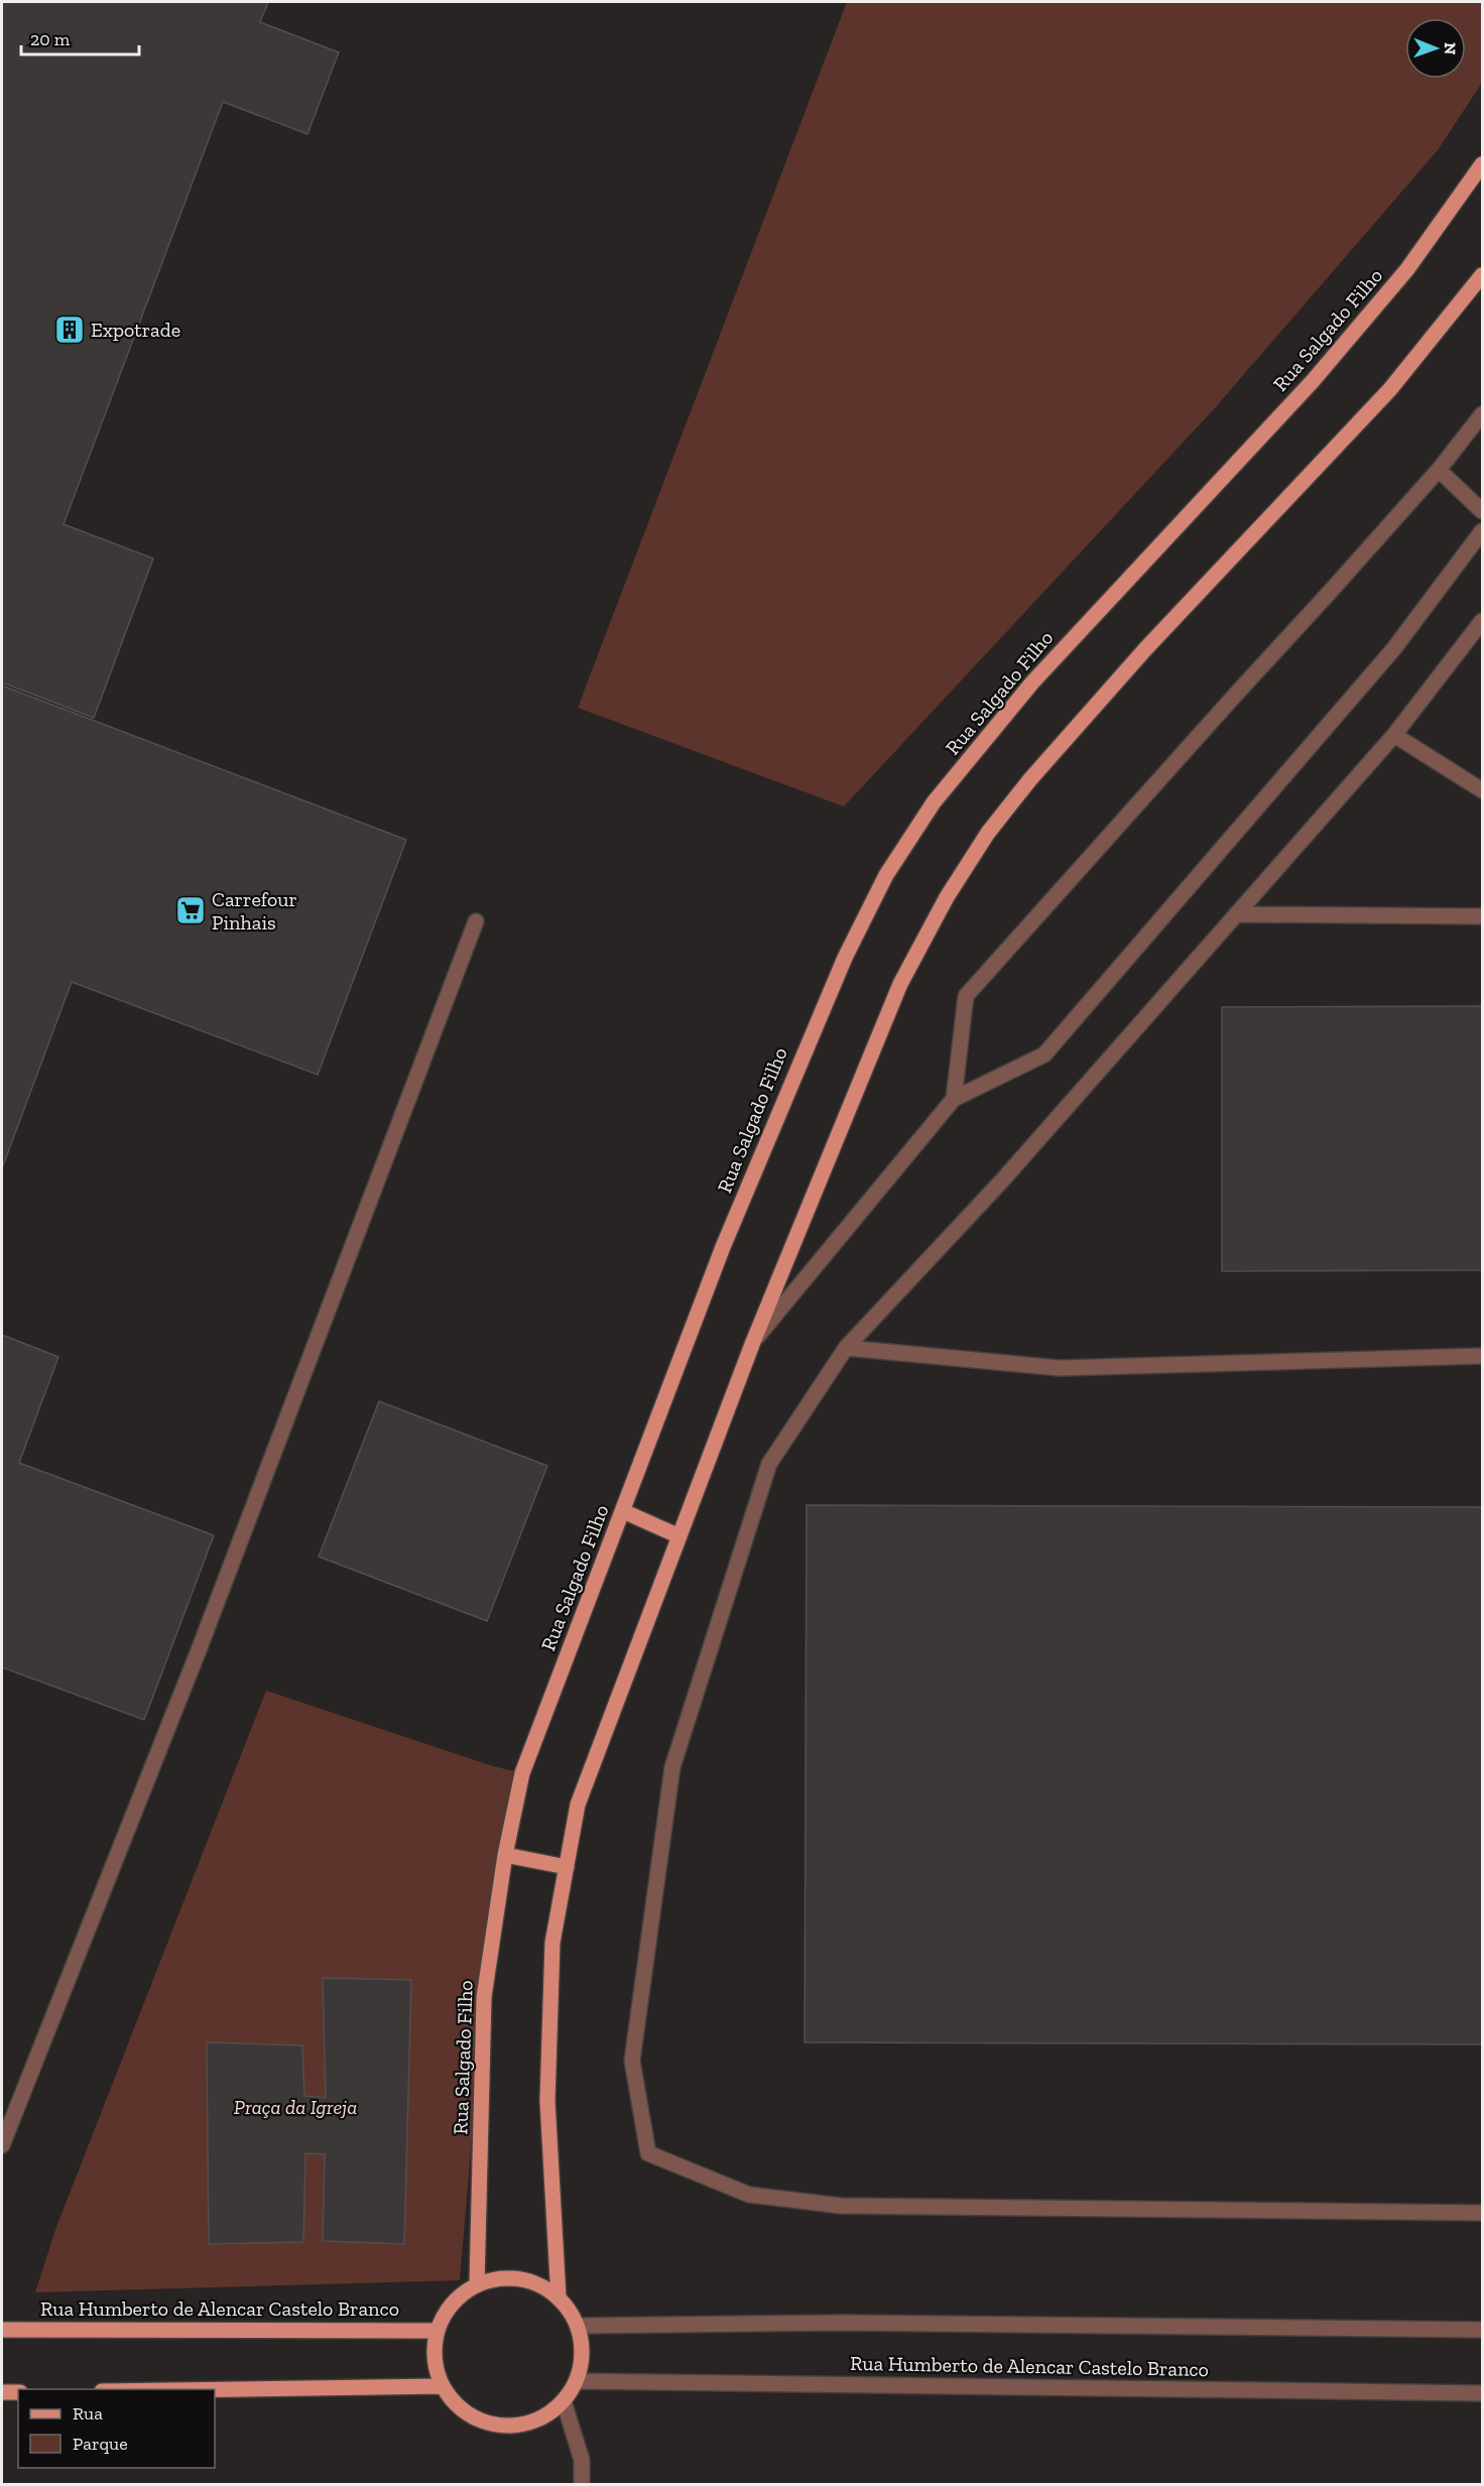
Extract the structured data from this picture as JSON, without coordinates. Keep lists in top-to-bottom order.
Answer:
{
  "streets": {
    "main road": ["Rua Salgado Filho", "Rua Humberto de Alencar Castelo Branco"]
  },
  "crossings": [
    ["Rua Salgado Filho", "Rua Humberto de Alencar Castelo Branco"]
  ],
  "parks": ["Praça da Igreja"],
  "places": {
    "building": ["Expotrade"],
    "supermarket": ["Carrefour Pinhais"]
  },
  "legend": ["Rua", "Parque"],
  "scale_bar": "20 m",
  "north": "right"
}
